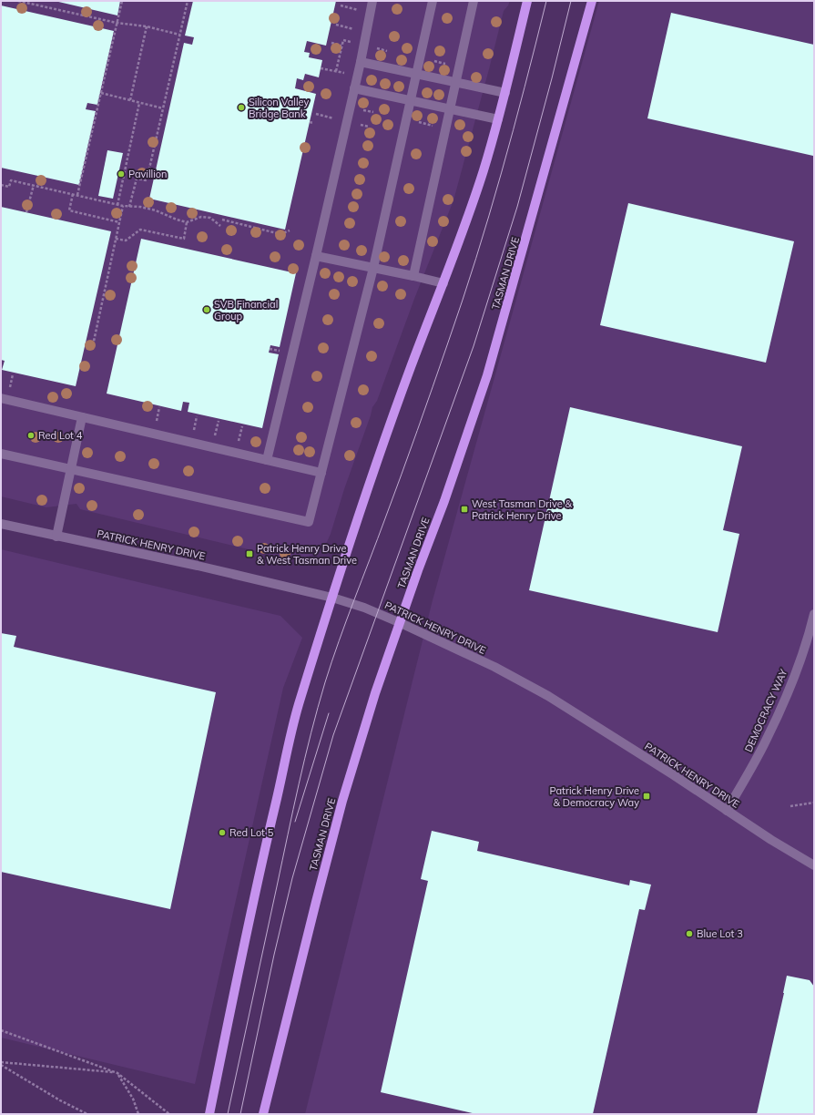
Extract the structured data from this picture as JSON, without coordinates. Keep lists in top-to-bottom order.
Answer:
{
  "streets": {
    "main road": ["TASMAN DRIVE"],
    "street": ["PATRICK HENRY DRIVE", "DEMOCRACY WAY"]
  },
  "crossings": [
    ["TASMAN DRIVE", "PATRICK HENRY DRIVE"],
    ["PATRICK HENRY DRIVE", "DEMOCRACY WAY"]
  ],
  "places": {
    "other": [
      "Silicon Valley Bridge Bank",
      "Pavillion",
      "SVB Financial Group",
      "Red Lot 4",
      "Red Lot 5",
      "Blue Lot 3"
    ],
    "transit": ["West Tasman Drive & Patrick Henry Drive", "Patrick Henry Drive & West Tasman Drive", "Patrick Henry Drive & Democracy Way"]
  }
}
